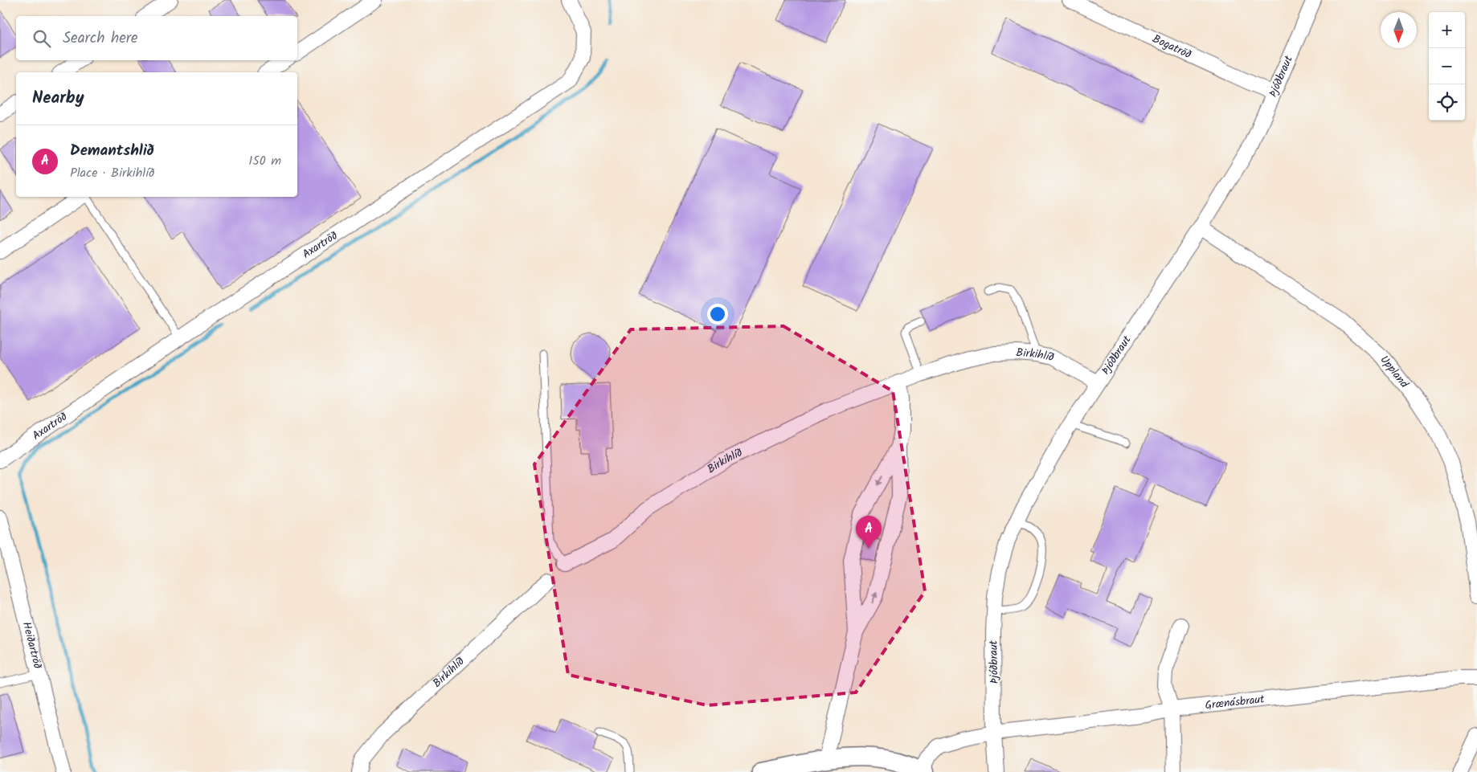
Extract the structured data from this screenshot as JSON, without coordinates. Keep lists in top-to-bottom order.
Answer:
{
  "streets": {
    "street": [
      "Bogatröð",
      "Þjóðbraut",
      "Axartröð",
      "Birkihlíð",
      "Uppland",
      "Heiðartröð",
      "Grænásbraut"
    ]
  },
  "crossings": [
    ["Bogatröð", "Þjóðbraut"],
    ["Þjóðbraut", "Birkihlíð"],
    ["Þjóðbraut", "Uppland"],
    ["Þjóðbraut", "Grænásbraut"]
  ],
  "north": "bottom",
  "page": {
    "map_buttons": ["+", "−"],
    "search": "Search here",
    "heading": "Nearby",
    "list": [
      {
        "mark": "A",
        "name": "Demantshlið",
        "note": "Place · Birkihlíð",
        "value": "150 m"
      }
    ],
    "pins": "A"
  }
}
